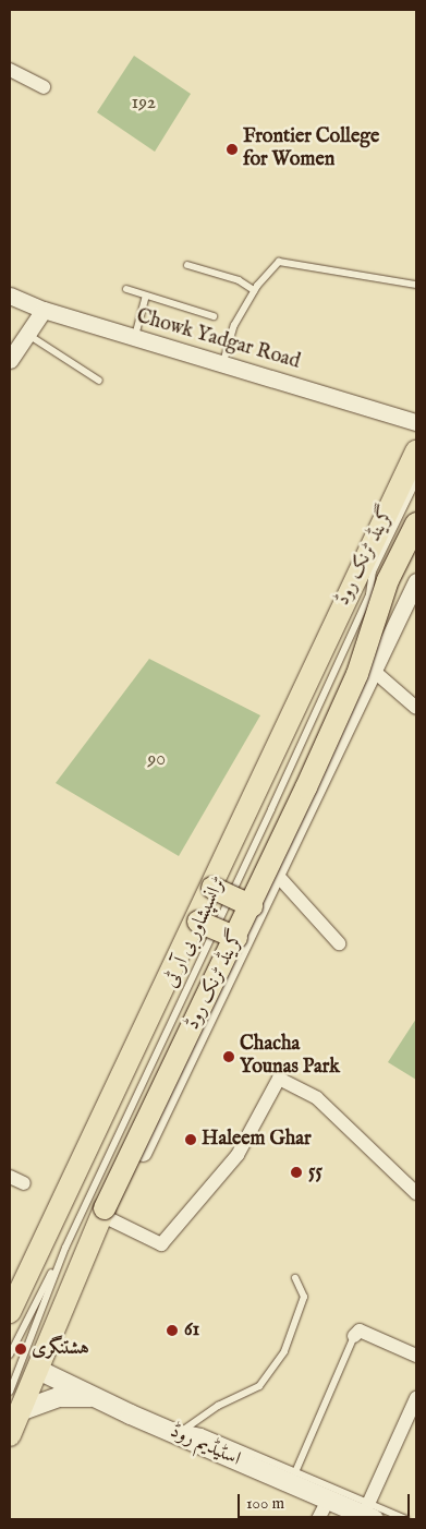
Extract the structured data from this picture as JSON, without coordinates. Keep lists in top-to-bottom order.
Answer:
{
  "streets": {
    "highway": ["گرینڈ ٹرنک روڈ"],
    "main road": ["اسٹیڈیم روڈ"],
    "street": ["Chowk Yadgar Road"],
    "lane": ["ٹرانسپشاور بی آر ٹی"]
  },
  "crossings": [
    ["گرینڈ ٹرنک روڈ", "اسٹیڈیم روڈ"]
  ],
  "parks": ["192", "90"],
  "places": [
    "Frontier College for Women",
    "Chacha Younas Park",
    "Haleem Ghar",
    "55",
    "61",
    "ہشتنگری"
  ],
  "scale_bar": "100 m"
}
